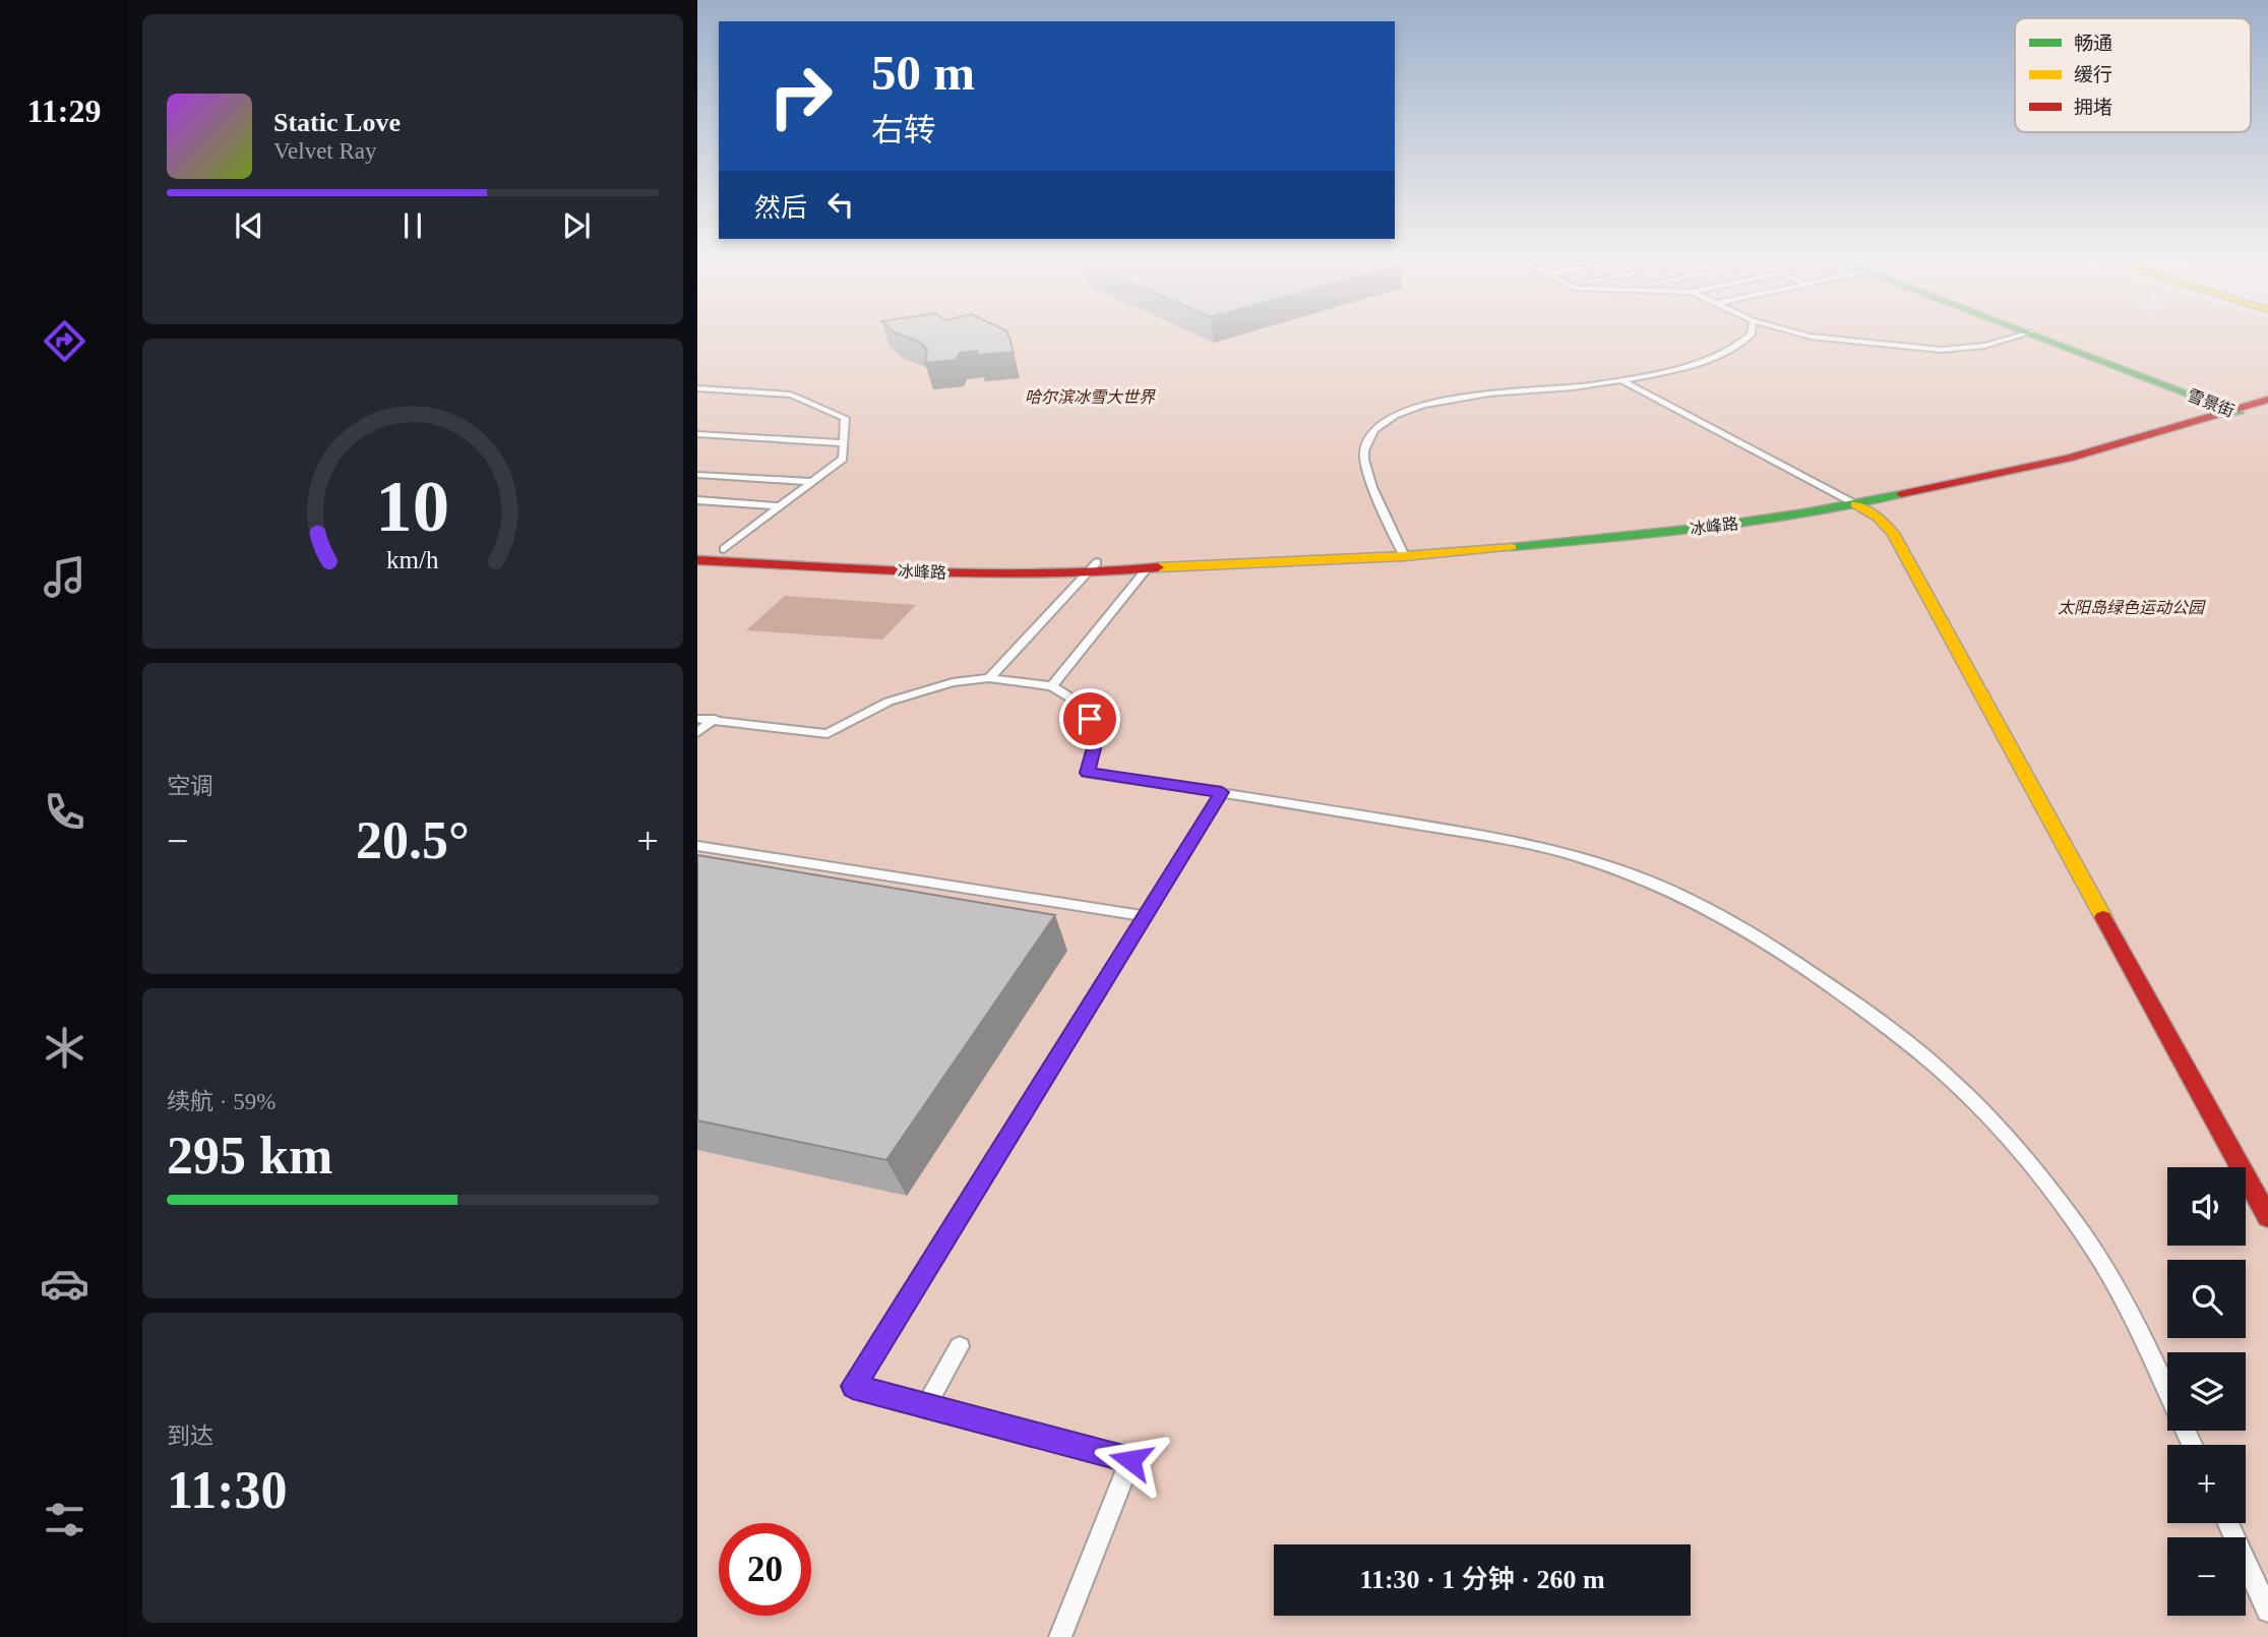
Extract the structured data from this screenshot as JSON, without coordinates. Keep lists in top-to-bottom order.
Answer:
{
  "streets": {
    "main road": ["雪景街", "冰峰路"]
  },
  "crossings": [
    ["雪景街", "冰峰路"]
  ],
  "parks": ["哈尔滨冰雪大世界", "太阳岛绿色运动公园"],
  "legend": ["畅通", "缓行", "拥堵"],
  "page": {
    "tabs": "11:29",
    "turn": ["50 m", "右转"],
    "song": ["Static Love", "Velvet Ray"],
    "then": "然后",
    "tile": [
      "空调",
      ["续航 · 59%", "295 km"],
      ["到达", "11:30"]
    ],
    "heat": ["−", "20.5°", "+"],
    "map_buttons": ["+", "−"],
    "limit": "20",
    "trip": "11:30 · 1 分钟 · 260 m",
    "gauge": ["10", "km/h"]
  }
}
